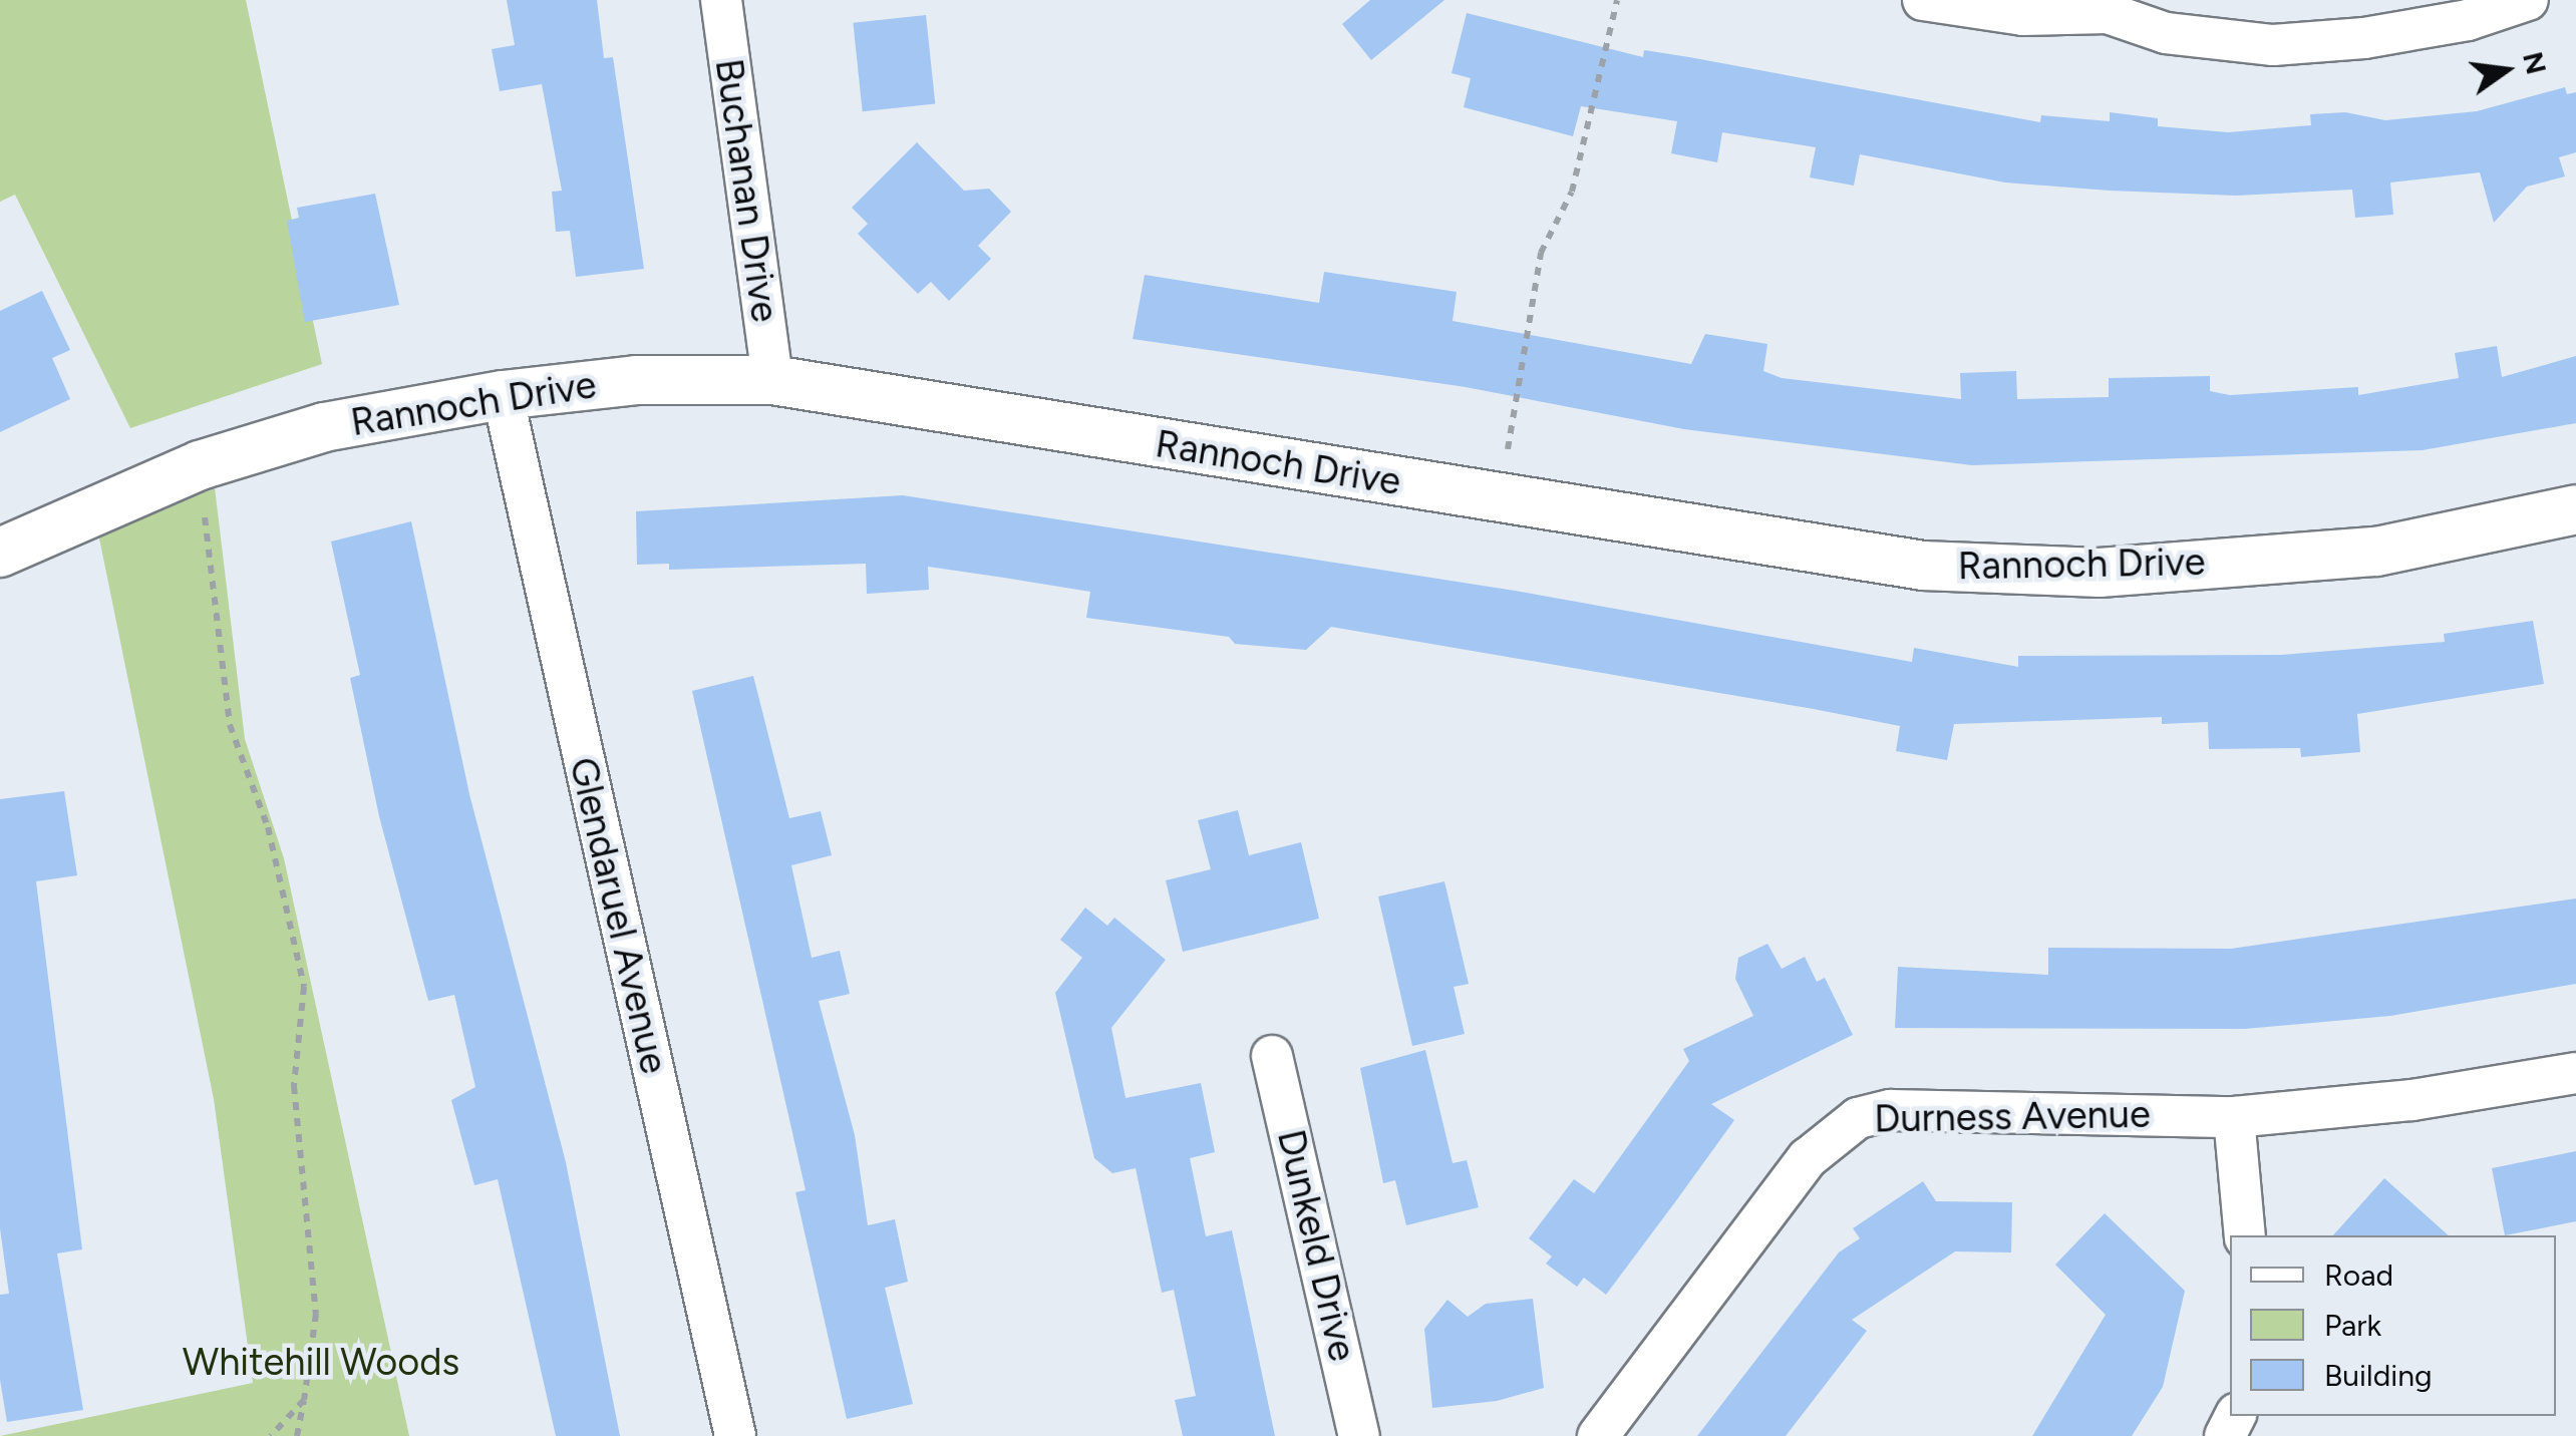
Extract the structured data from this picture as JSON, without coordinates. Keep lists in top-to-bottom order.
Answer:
{
  "streets": {
    "street": [
      "Buchanan Drive",
      "Rannoch Drive",
      "Glendaruel Avenue",
      "Durness Avenue",
      "Dunkeld Drive"
    ]
  },
  "crossings": [
    ["Buchanan Drive", "Rannoch Drive"],
    ["Rannoch Drive", "Glendaruel Avenue"]
  ],
  "parks": ["Whitehill Woods"],
  "legend": ["Road", "Park", "Building"],
  "north": "right"
}
